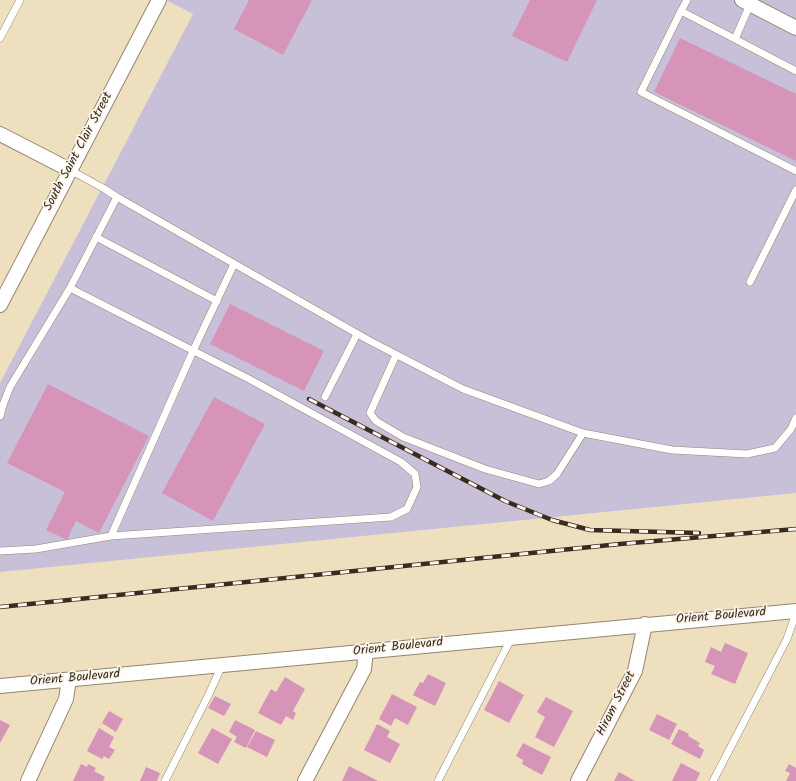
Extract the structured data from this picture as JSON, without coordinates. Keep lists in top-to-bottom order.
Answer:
{
  "streets": {
    "street": ["South Saint Clair Street", "Orient Boulevard", "Hiram Street"]
  },
  "crossings": [
    ["Orient Boulevard", "Hiram Street"]
  ]
}
